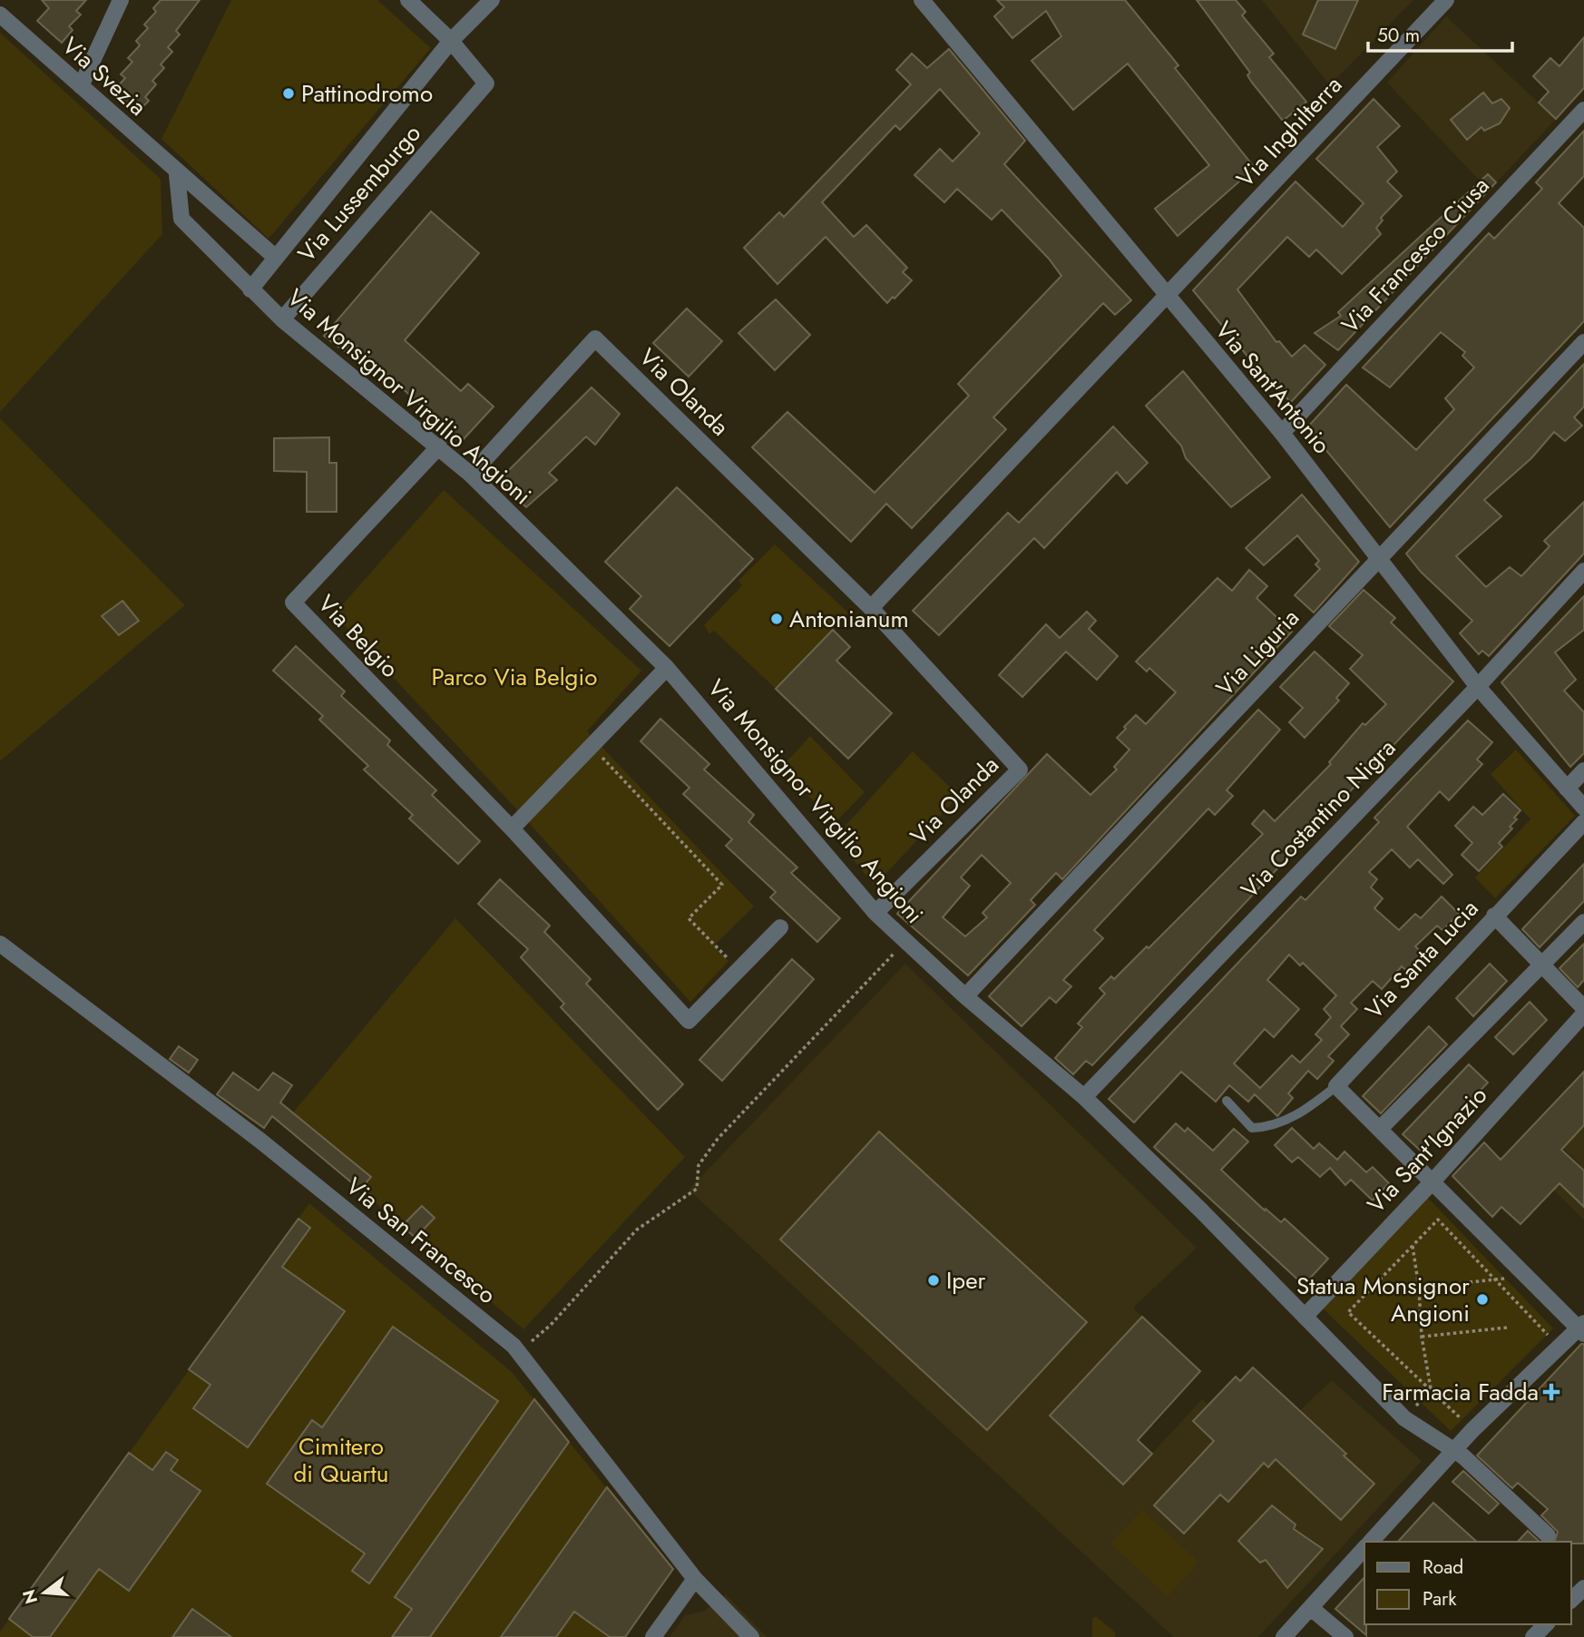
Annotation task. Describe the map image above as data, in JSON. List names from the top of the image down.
{
  "streets": {
    "street": [
      "Via Svezia",
      "Via Inghilterra",
      "Via Lussemburgo",
      "Via Francesco Ciusa",
      "Via Sant'Antonio",
      "Via Olanda",
      "Via Monsignor Virgilio Angioni",
      "Via Belgio",
      "Via Liguria",
      "Via Costantino Nigra",
      "Via Santa Lucia",
      "Via Sant'Ignazio",
      "Via San Francesco"
    ]
  },
  "crossings": [
    ["Via Svezia", "Via Lussemburgo"],
    ["Via Inghilterra", "Via Sant'Antonio"],
    ["Via Lussemburgo", "Via Monsignor Virgilio Angioni"],
    ["Via Francesco Ciusa", "Via Sant'Antonio"],
    ["Via Sant'Antonio", "Via Liguria"],
    ["Via Sant'Antonio", "Via Costantino Nigra"],
    ["Via Olanda", "Via Monsignor Virgilio Angioni"],
    ["Via Monsignor Virgilio Angioni", "Via Belgio"],
    ["Via Monsignor Virgilio Angioni", "Via Liguria"],
    ["Via Monsignor Virgilio Angioni", "Via Costantino Nigra"],
    ["Via Monsignor Virgilio Angioni", "Via Sant'Ignazio"],
    ["Via Santa Lucia", "Via Sant'Ignazio"]
  ],
  "parks": ["Parco Via Belgio", "Cimitero di Quartu"],
  "places": {
    "other": [
      "Pattinodromo",
      "Antonianum",
      "Iper",
      "Statua Monsignor Angioni"
    ],
    "health": ["Farmacia Fadda"]
  },
  "legend": ["Road", "Park"],
  "scale_bar": "50 m",
  "north": "left"
}
